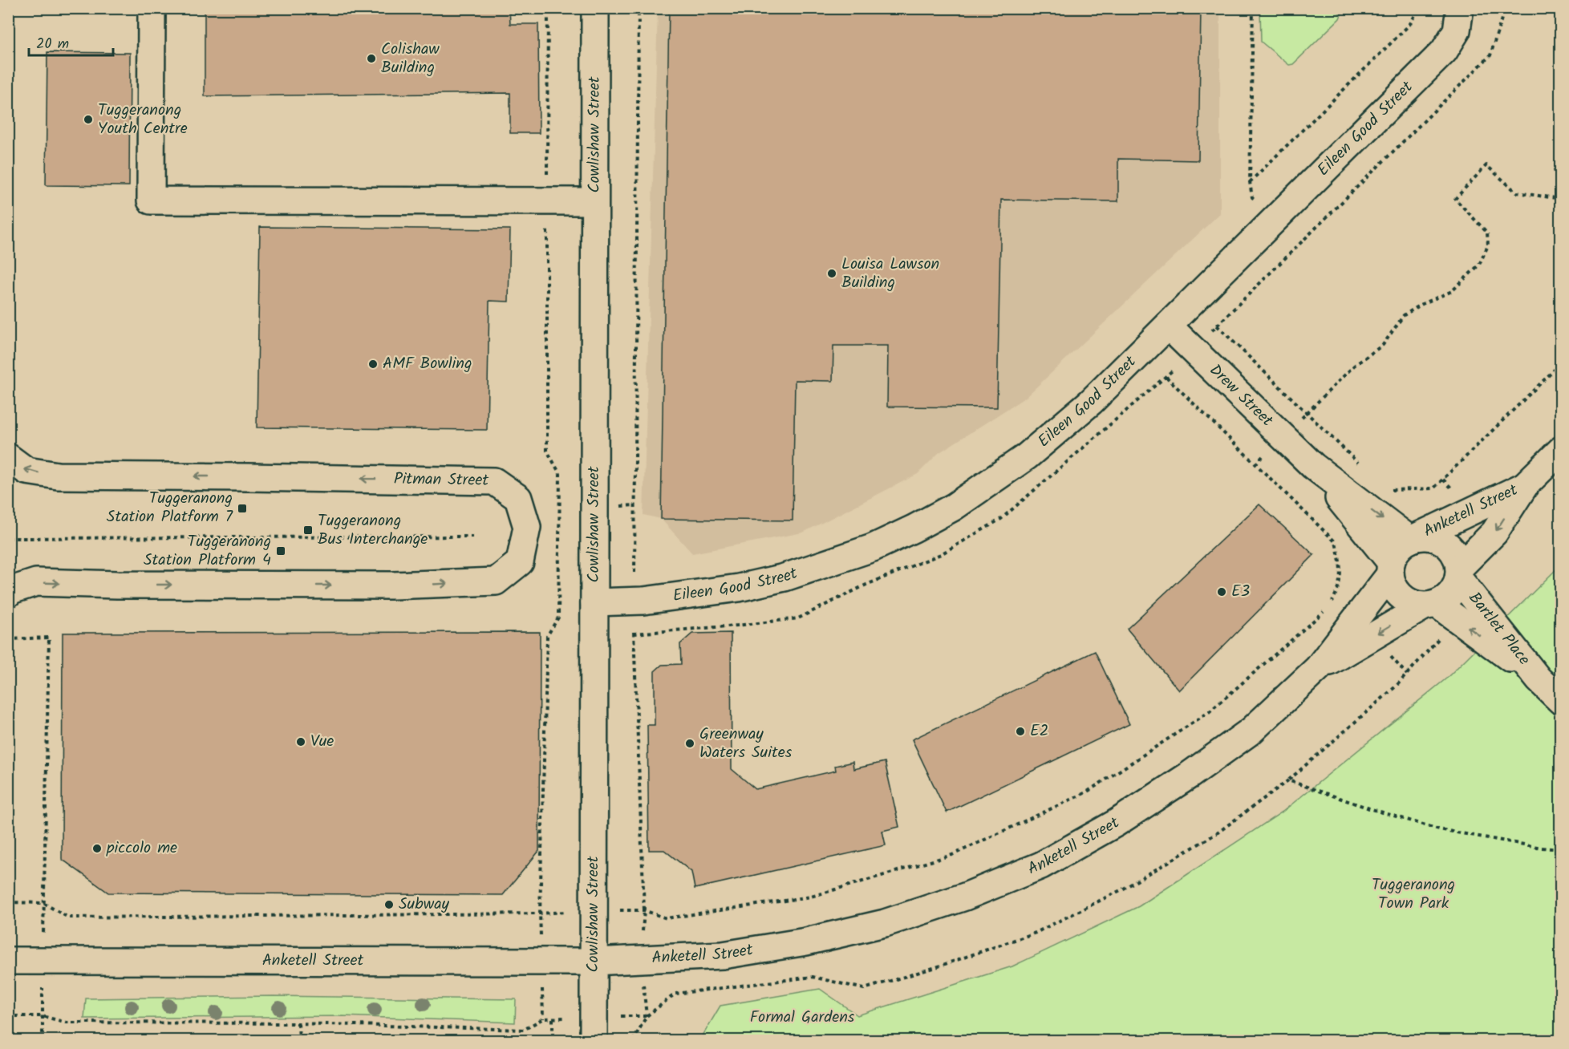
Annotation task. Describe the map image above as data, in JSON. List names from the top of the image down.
{
  "streets": {
    "street": [
      "Eileen Good Street",
      "Cowlishaw Street",
      "Drew Street",
      "Pitman Street",
      "Anketell Street",
      "Bartlet Place"
    ]
  },
  "crossings": [
    ["Eileen Good Street", "Cowlishaw Street"],
    ["Eileen Good Street", "Drew Street"],
    ["Cowlishaw Street", "Anketell Street"],
    ["Drew Street", "Anketell Street"],
    ["Drew Street", "Bartlet Place"],
    ["Anketell Street", "Bartlet Place"]
  ],
  "parks": ["Tuggeranong Town Park", "Formal Gardens"],
  "places": {
    "other": [
      "Colishaw Building",
      "Tuggeranong Youth Centre",
      "Louisa Lawson Building",
      "AMF Bowling",
      "E3",
      "E2",
      "Vue",
      "Greenway Waters Suites",
      "piccolo me",
      "Subway"
    ],
    "transit": ["Tuggeranong Station Platform 7", "Tuggeranong Bus Interchange", "Tuggeranong Station Platform 4"]
  },
  "scale_bar": "20 m"
}
